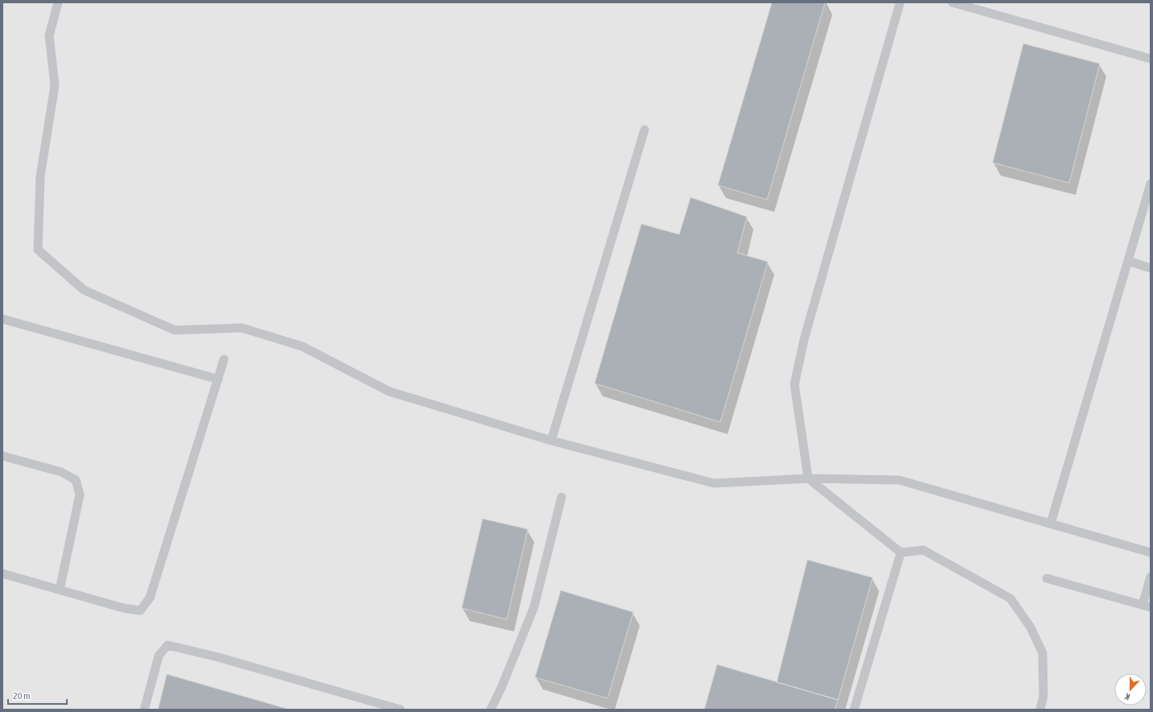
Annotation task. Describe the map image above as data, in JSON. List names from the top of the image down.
{
  "scale_bar": "20 m",
  "north": "bottom"
}
